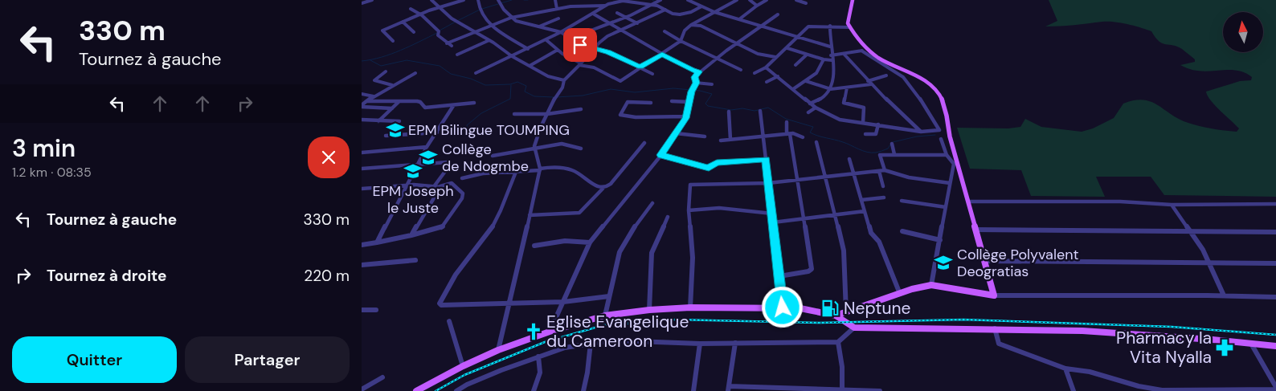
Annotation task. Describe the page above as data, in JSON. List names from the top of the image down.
{
  "places": {
    "school or university": [
      "EPM Bilingue TOUMPING",
      "Collège de Ndogmbe",
      "EPM Joseph le Juste",
      "Collège Polyvalent Deogratias"
    ],
    "fuel station": ["Neptune"],
    "church": ["Eglise Evangelique du Cameroon"],
    "pharmacy": ["Pharmacy la Vita Nyalla"]
  },
  "north": "top",
  "page": {
    "turn": ["330 m", "Tournez à gauche"],
    "heading": ["3 min", "1.2 km · 08:35"],
    "list": [
      {
        "name": "Tournez à gauche",
        "value": "330 m"
      },
      {
        "name": "Tournez à droite",
        "value": "220 m"
      }
    ],
    "buttons": ["Quitter", "Partager"]
  }
}
